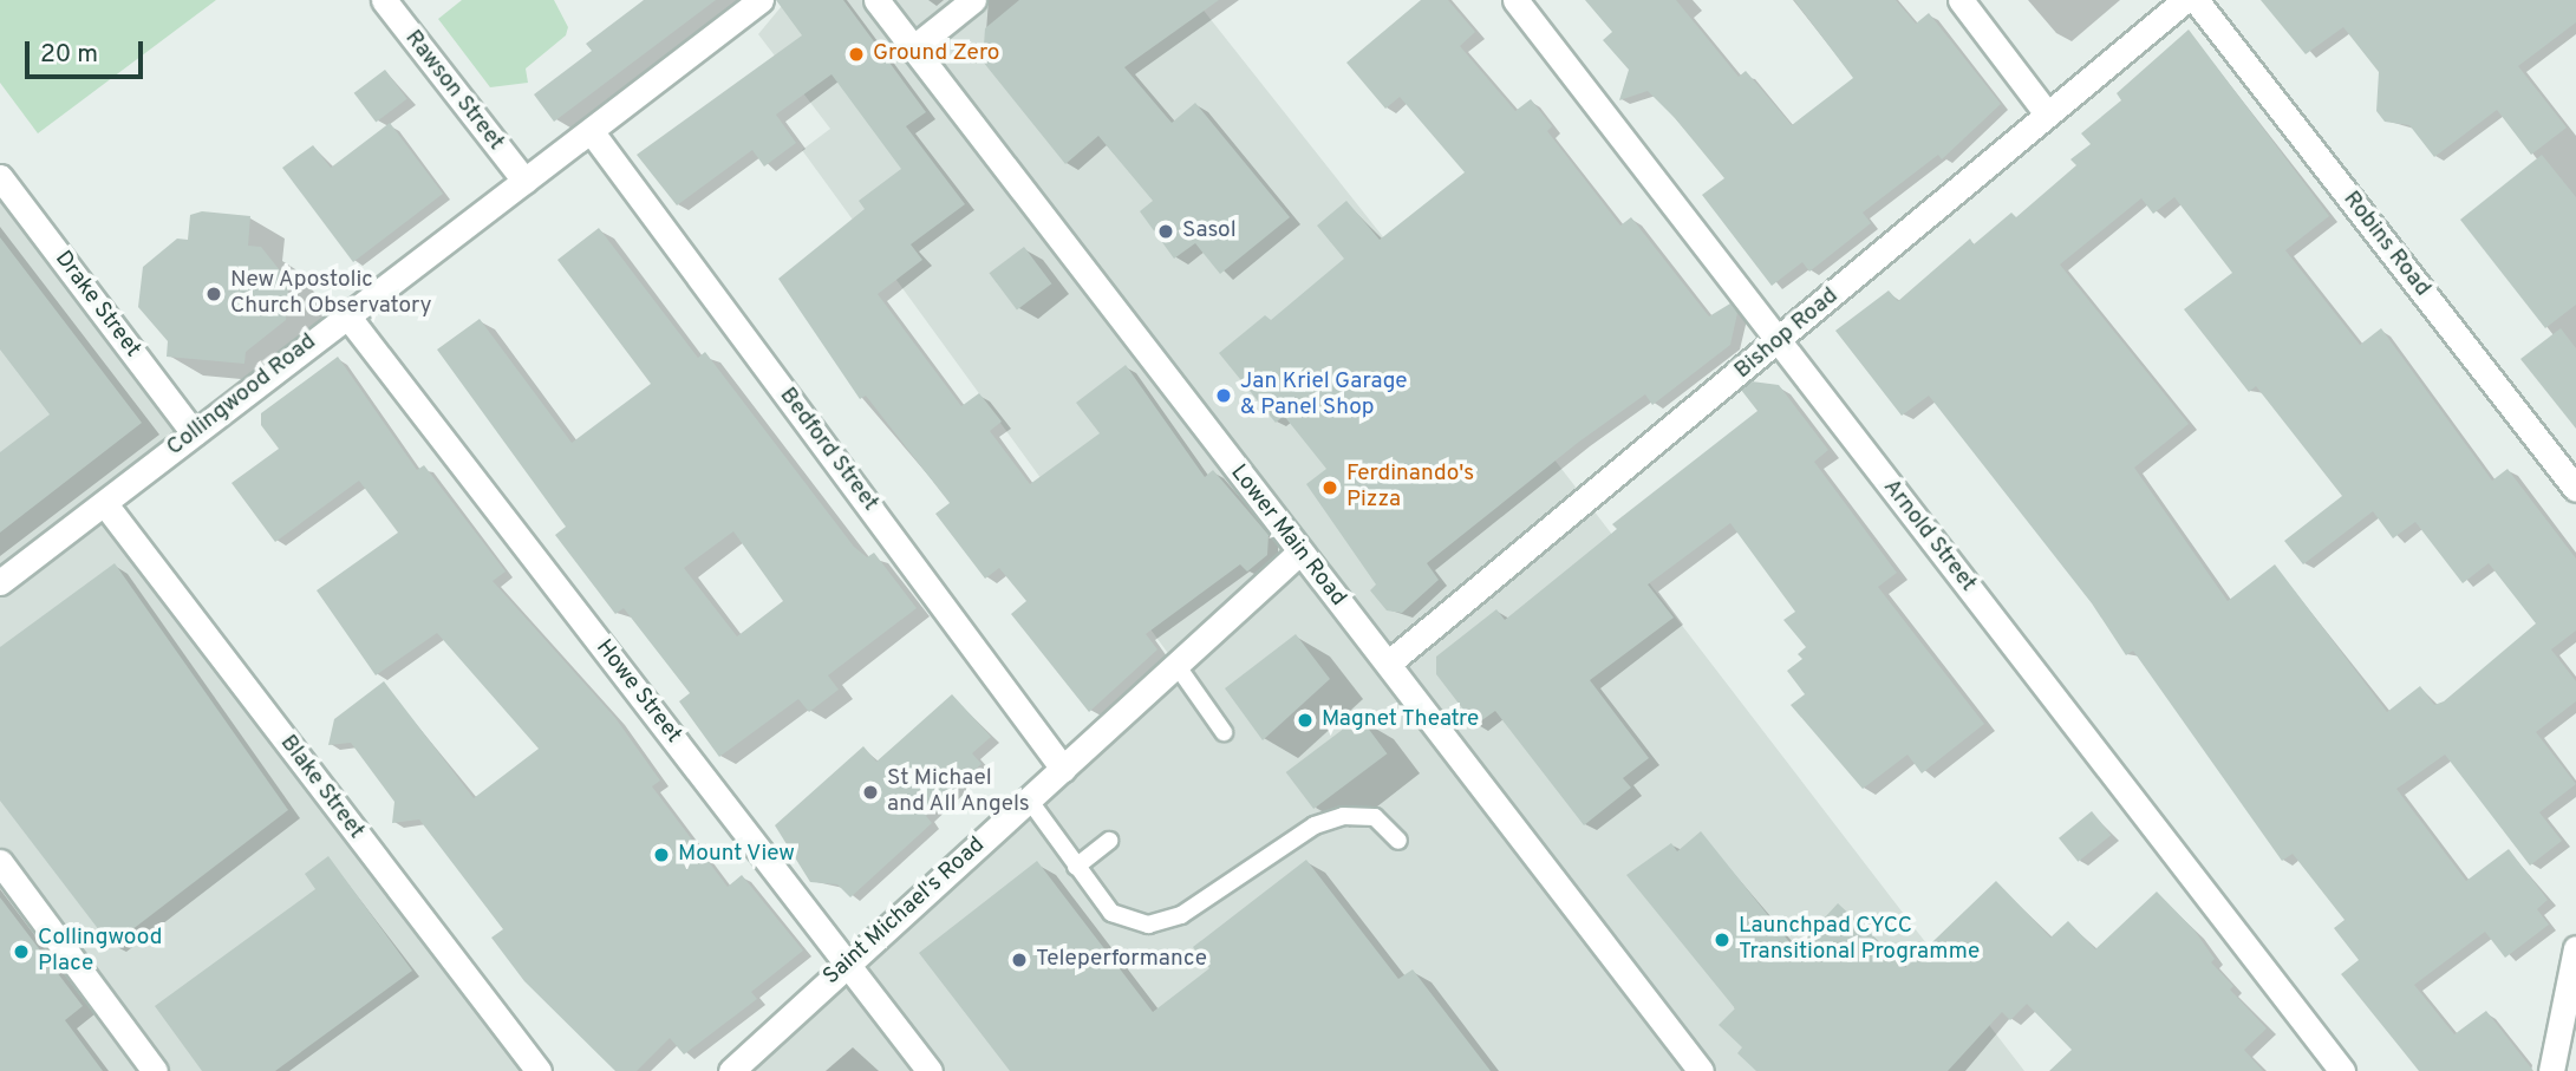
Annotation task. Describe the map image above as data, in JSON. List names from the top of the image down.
{
  "streets": {
    "street": [
      "Rawson Street",
      "Robins Road",
      "Drake Street",
      "Bishop Road",
      "Collingwood Road",
      "Bedford Street",
      "Lower Main Road",
      "Arnold Street",
      "Howe Street",
      "Blake Street",
      "Saint Michael's Road"
    ]
  },
  "crossings": [
    ["Rawson Street", "Collingwood Road"],
    ["Drake Street", "Collingwood Road"],
    ["Bishop Road", "Lower Main Road"],
    ["Bishop Road", "Arnold Street"],
    ["Collingwood Road", "Bedford Street"],
    ["Collingwood Road", "Howe Street"],
    ["Collingwood Road", "Blake Street"],
    ["Bedford Street", "Saint Michael's Road"],
    ["Lower Main Road", "Saint Michael's Road"],
    ["Howe Street", "Saint Michael's Road"]
  ],
  "places": [
    "Ground Zero",
    "Sasol",
    "New Apostolic Church Observatory",
    "Jan Kriel Garage & Panel Shop",
    "Ferdinando's Pizza",
    "Magnet Theatre",
    "St Michael and All Angels",
    "Mount View",
    "Launchpad CYCC Transitional Programme",
    "Collingwood Place",
    "Teleperformance"
  ],
  "scale_bar": "20 m"
}
